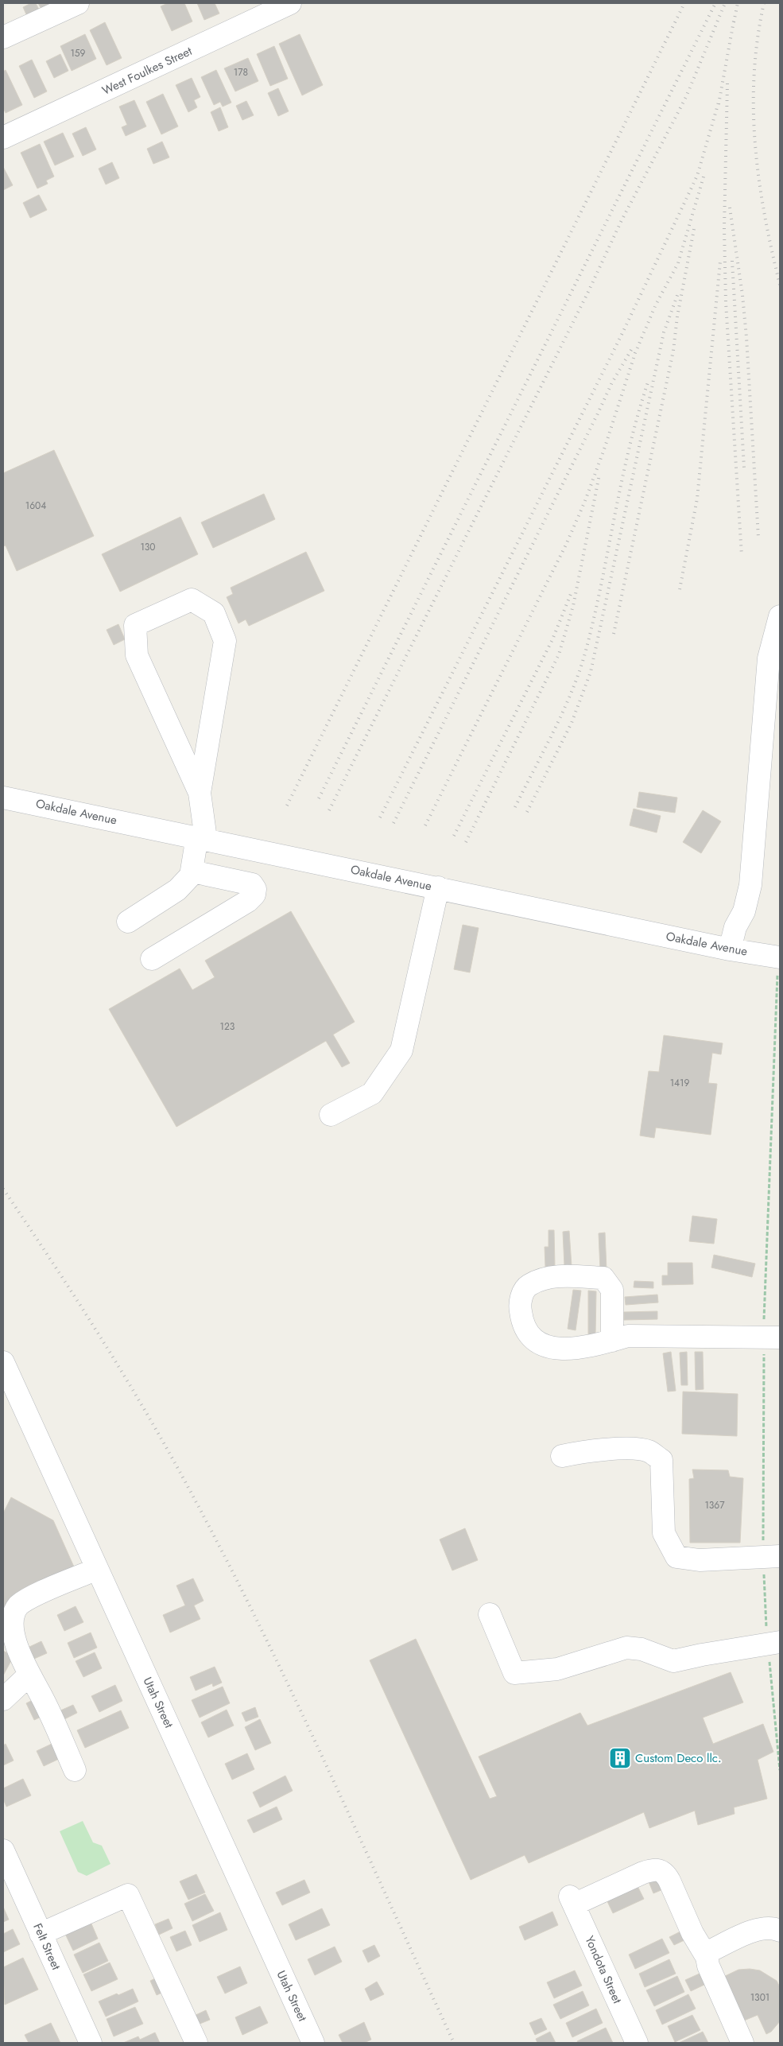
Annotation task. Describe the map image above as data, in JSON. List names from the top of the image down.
{
  "streets": {
    "street": [
      "West Foulkes Street",
      "Oakdale Avenue",
      "Utah Street",
      "Felt Street",
      "Yondota Street"
    ]
  },
  "places": {
    "building": ["Custom Deco llc."]
  },
  "house_numbers": [
    "159",
    "178",
    "1604",
    "130",
    "123",
    "1419",
    "1367",
    "1301"
  ]
}
